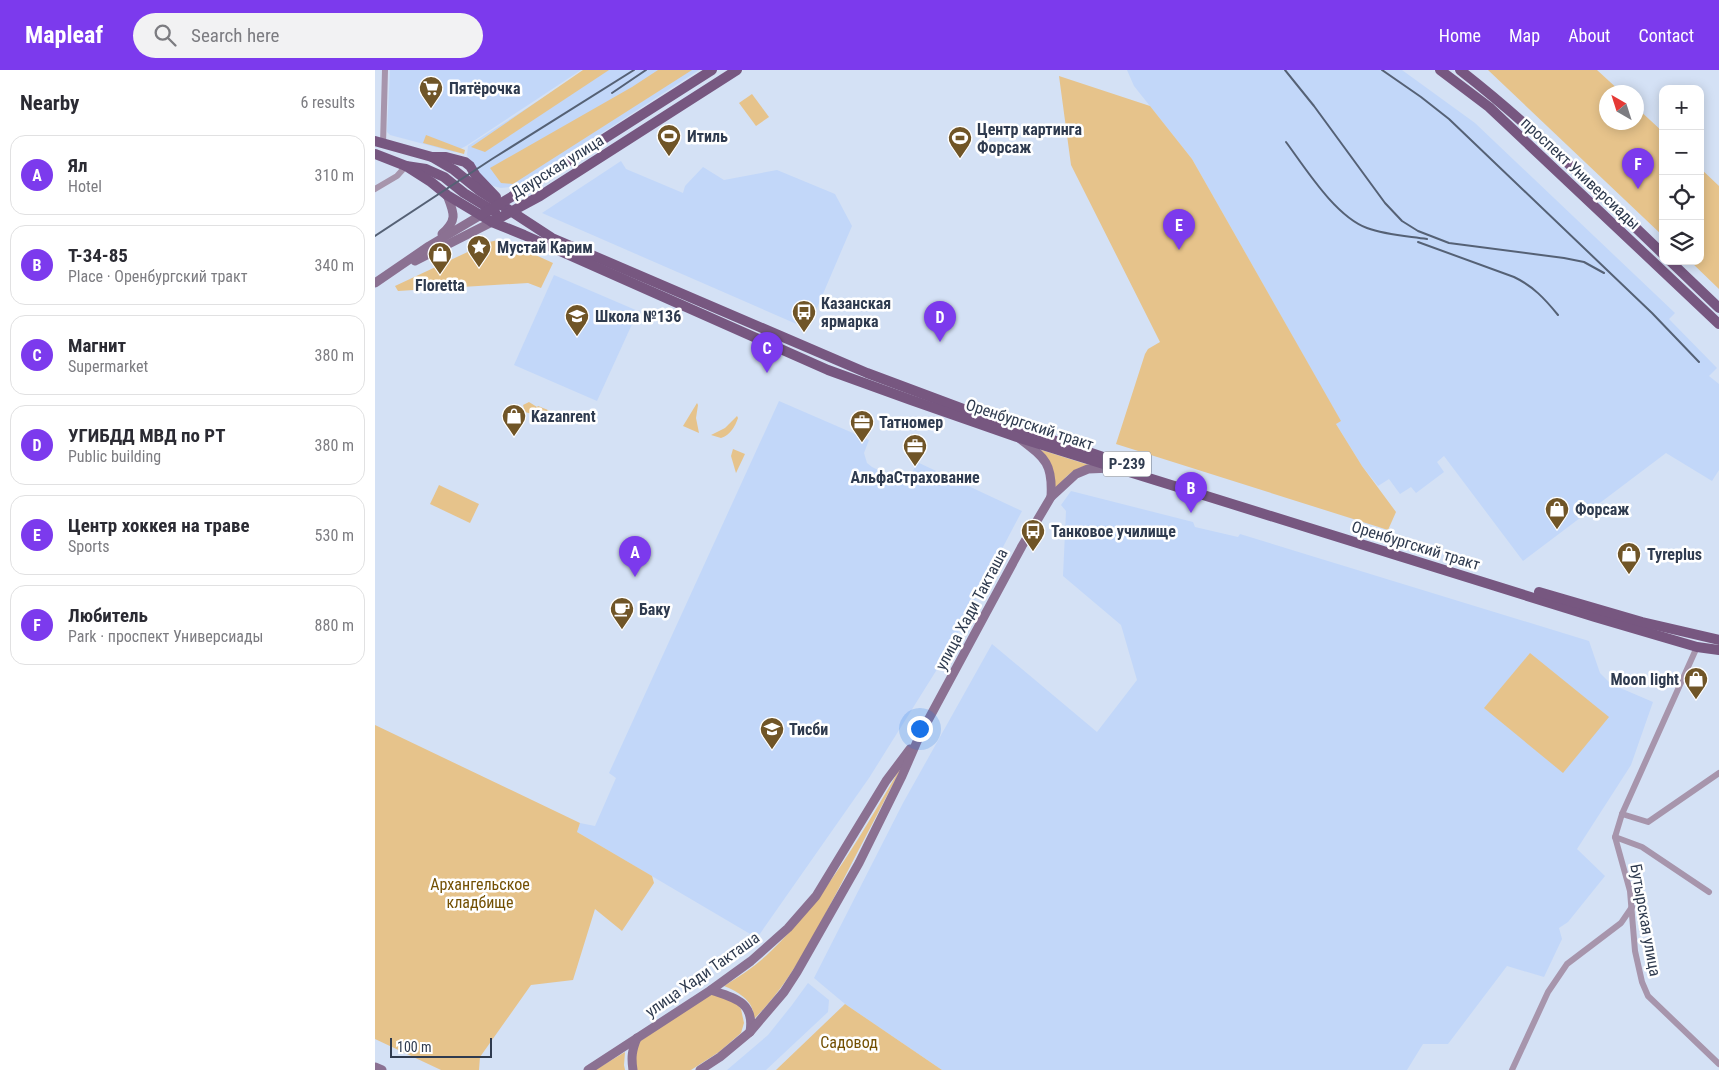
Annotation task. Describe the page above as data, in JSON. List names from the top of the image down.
{
  "streets": {
    "main road": [
      "Даурская улица",
      "проспект Универсиады",
      "Оренбургский тракт",
      "Р-239"
    ],
    "street": ["улица Хади Такташа", "Бутырская улица"]
  },
  "crossings": [
    ["Даурская улица", "Оренбургский тракт"],
    ["Оренбургский тракт", "улица Хади Такташа"]
  ],
  "parks": ["Архангельское кладбище", "Садовод"],
  "places": {
    "supermarket": ["Пятёрочка"],
    "sports": ["Итиль", "Центр картинга Форсаж"],
    "place": ["Мустай Карим"],
    "shop": [
      "Floretta",
      "Kazanrent",
      "Форсаж",
      "Tyreplus",
      "Moon light"
    ],
    "bus stop": ["Казанская ярмарка", "Танковое училище"],
    "school or university": ["Школа №136", "Тисби"],
    "office": ["Татномер", "АльфаСтрахование"],
    "cafe": ["Баку"]
  },
  "scale_bar": "100 m",
  "north": "top left",
  "page": {
    "header": "Mapleaf",
    "search": "Search here",
    "nav": [
      "Home",
      "Map",
      "About",
      "Contact"
    ],
    "heading": ["Nearby", "6 results"],
    "map_buttons": ["+", "−"],
    "list": [
      {
        "mark": "A",
        "name": "Ял",
        "note": "Hotel",
        "value": "310 m"
      },
      {
        "mark": "B",
        "name": "T-34-85",
        "note": "Place · Оренбургский тракт",
        "value": "340 m"
      },
      {
        "mark": "C",
        "name": "Магнит",
        "note": "Supermarket",
        "value": "380 m"
      },
      {
        "mark": "D",
        "name": "УГИБДД МВД по РТ",
        "note": "Public building",
        "value": "380 m"
      },
      {
        "mark": "E",
        "name": "Центр хоккея на траве",
        "note": "Sports",
        "value": "530 m"
      },
      {
        "mark": "F",
        "name": "Любитель",
        "note": "Park · проспект Универсиады",
        "value": "880 m"
      }
    ],
    "pins": [
      "F",
      "E",
      "D",
      "C",
      "B",
      "A"
    ],
    "scale": "100 m"
  }
}
